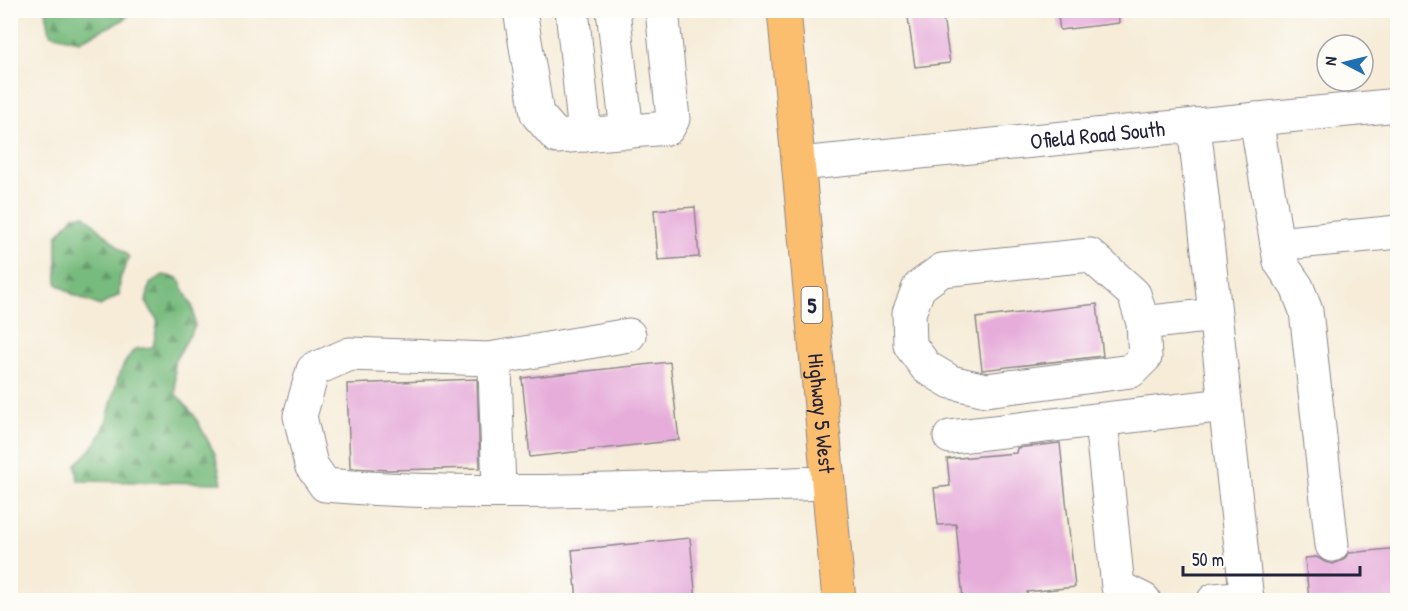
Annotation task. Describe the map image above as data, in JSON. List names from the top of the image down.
{
  "streets": {
    "main road": ["5", "Highway 5 West"],
    "street": ["Ofield Road South"]
  },
  "crossings": [
    ["Ofield Road South", "Highway 5 West"]
  ],
  "scale_bar": "50 m",
  "north": "left"
}
